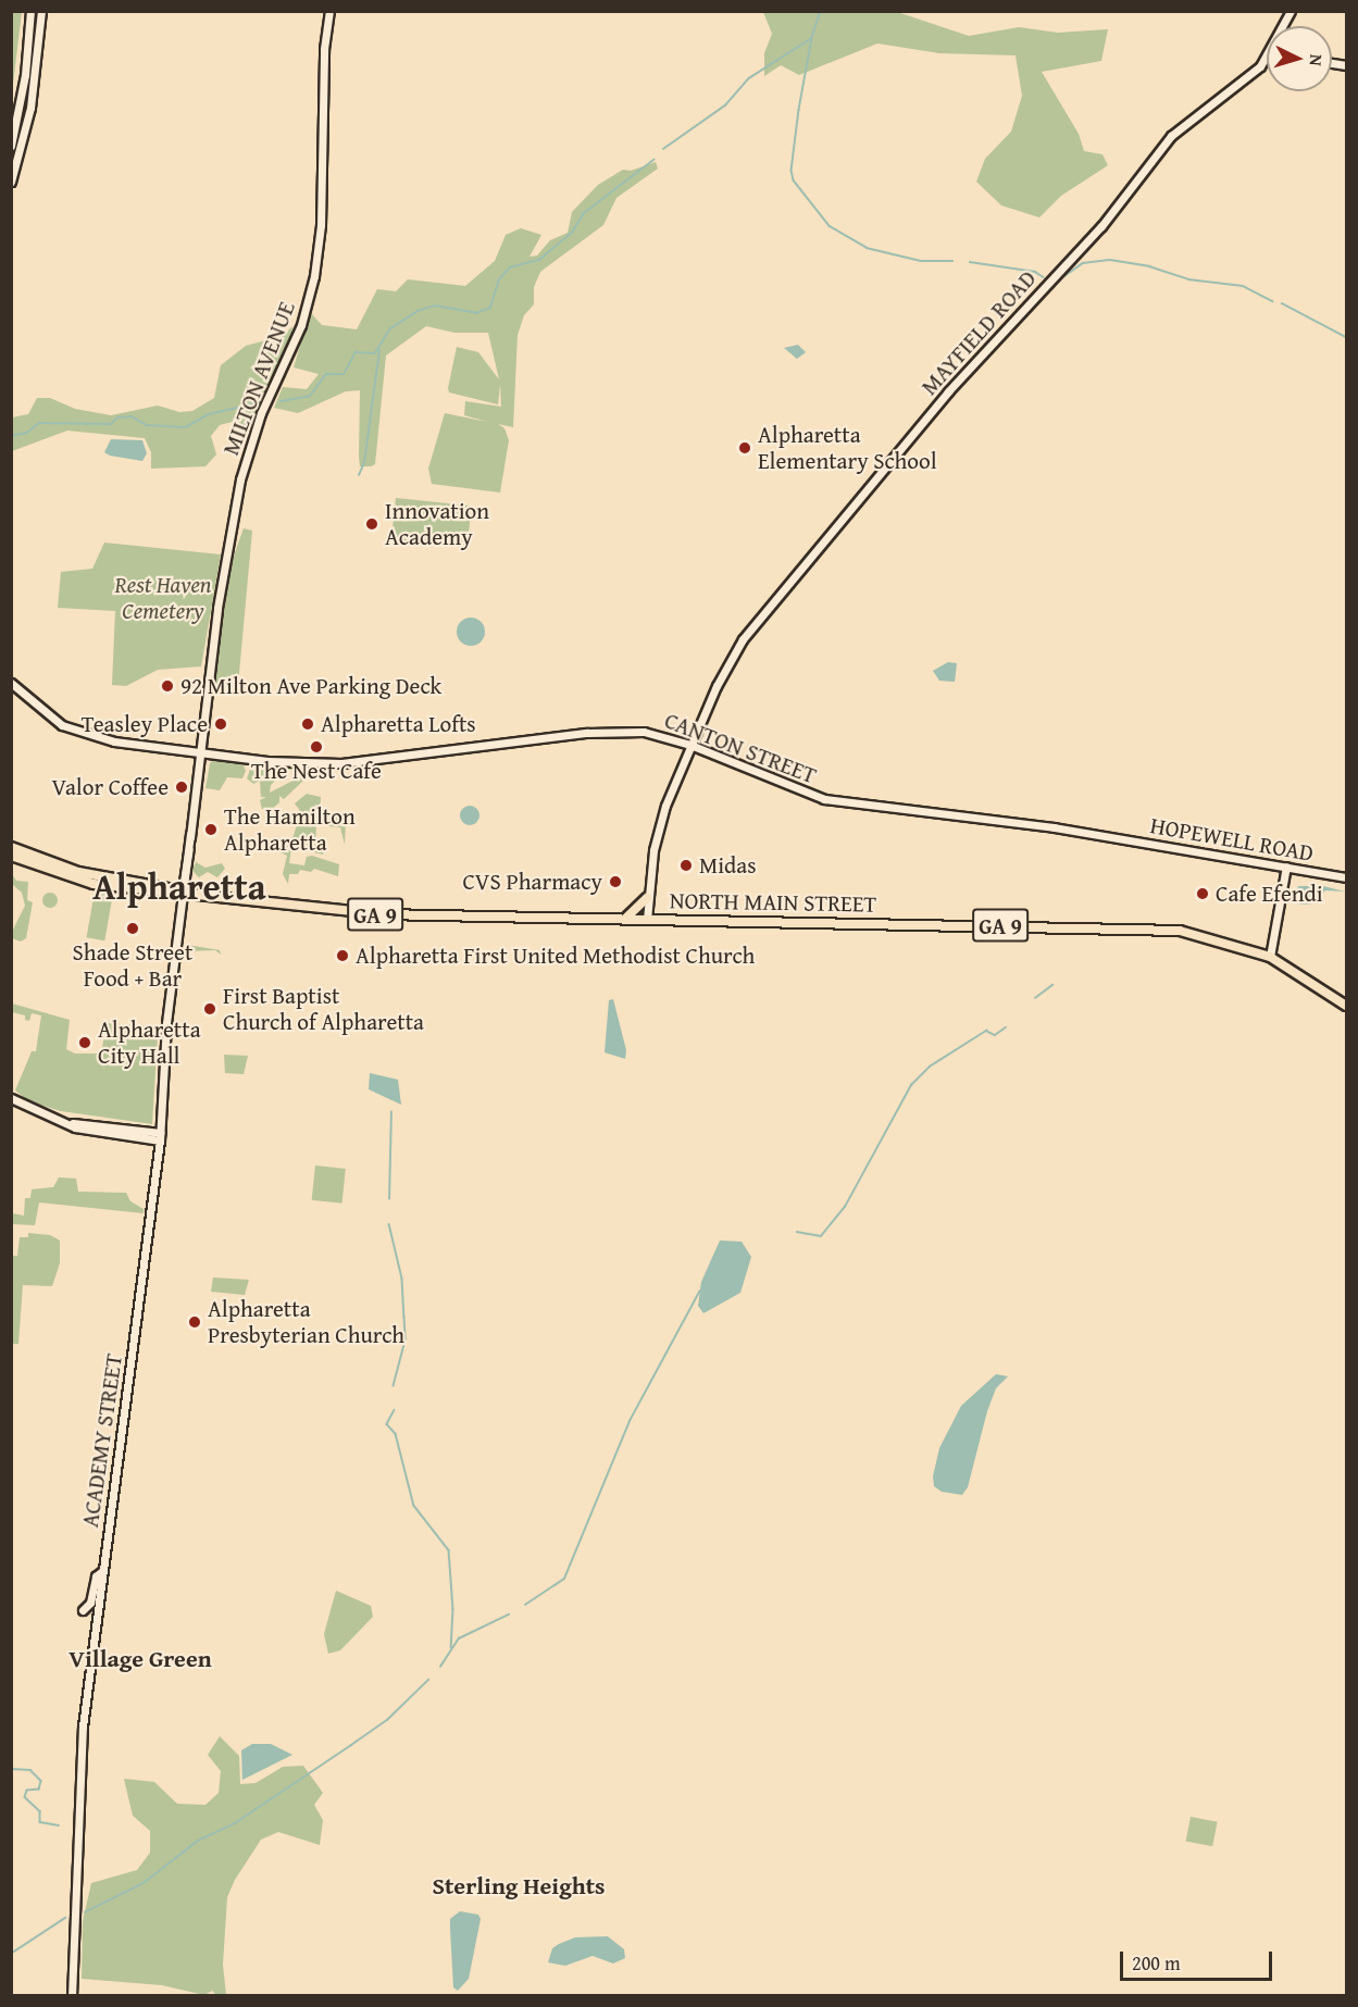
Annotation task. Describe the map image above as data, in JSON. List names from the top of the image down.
{
  "streets": {
    "main road": ["NORTH MAIN STREET", "GA 9"],
    "street": [
      "MAYFIELD ROAD",
      "MILTON AVENUE",
      "CANTON STREET",
      "HOPEWELL ROAD",
      "ACADEMY STREET"
    ]
  },
  "crossings": [
    ["MAYFIELD ROAD", "CANTON STREET"],
    ["MAYFIELD ROAD", "NORTH MAIN STREET"],
    ["MILTON AVENUE", "CANTON STREET"],
    ["MILTON AVENUE", "NORTH MAIN STREET"],
    ["MILTON AVENUE", "GA 9"],
    ["MILTON AVENUE", "ACADEMY STREET"],
    ["CANTON STREET", "HOPEWELL ROAD"],
    ["NORTH MAIN STREET", "GA 9"],
    ["NORTH MAIN STREET", "ACADEMY STREET"],
    ["GA 9", "ACADEMY STREET"]
  ],
  "districts": ["Alpharetta", "Village Green", "Sterling Heights"],
  "parks": ["Rest Haven Cemetery"],
  "places": [
    "Alpharetta Elementary School",
    "Innovation Academy",
    "92 Milton Ave Parking Deck",
    "Teasley Place",
    "Alpharetta Lofts",
    "The Nest Cafe",
    "Valor Coffee",
    "The Hamilton Alpharetta",
    "Midas",
    "CVS Pharmacy",
    "Cafe Efendi",
    "Shade Street Food + Bar",
    "Alpharetta First United Methodist Church",
    "First Baptist Church of Alpharetta",
    "Alpharetta City Hall",
    "Alpharetta Presbyterian Church"
  ],
  "scale_bar": "200 m",
  "north": "right"
}
